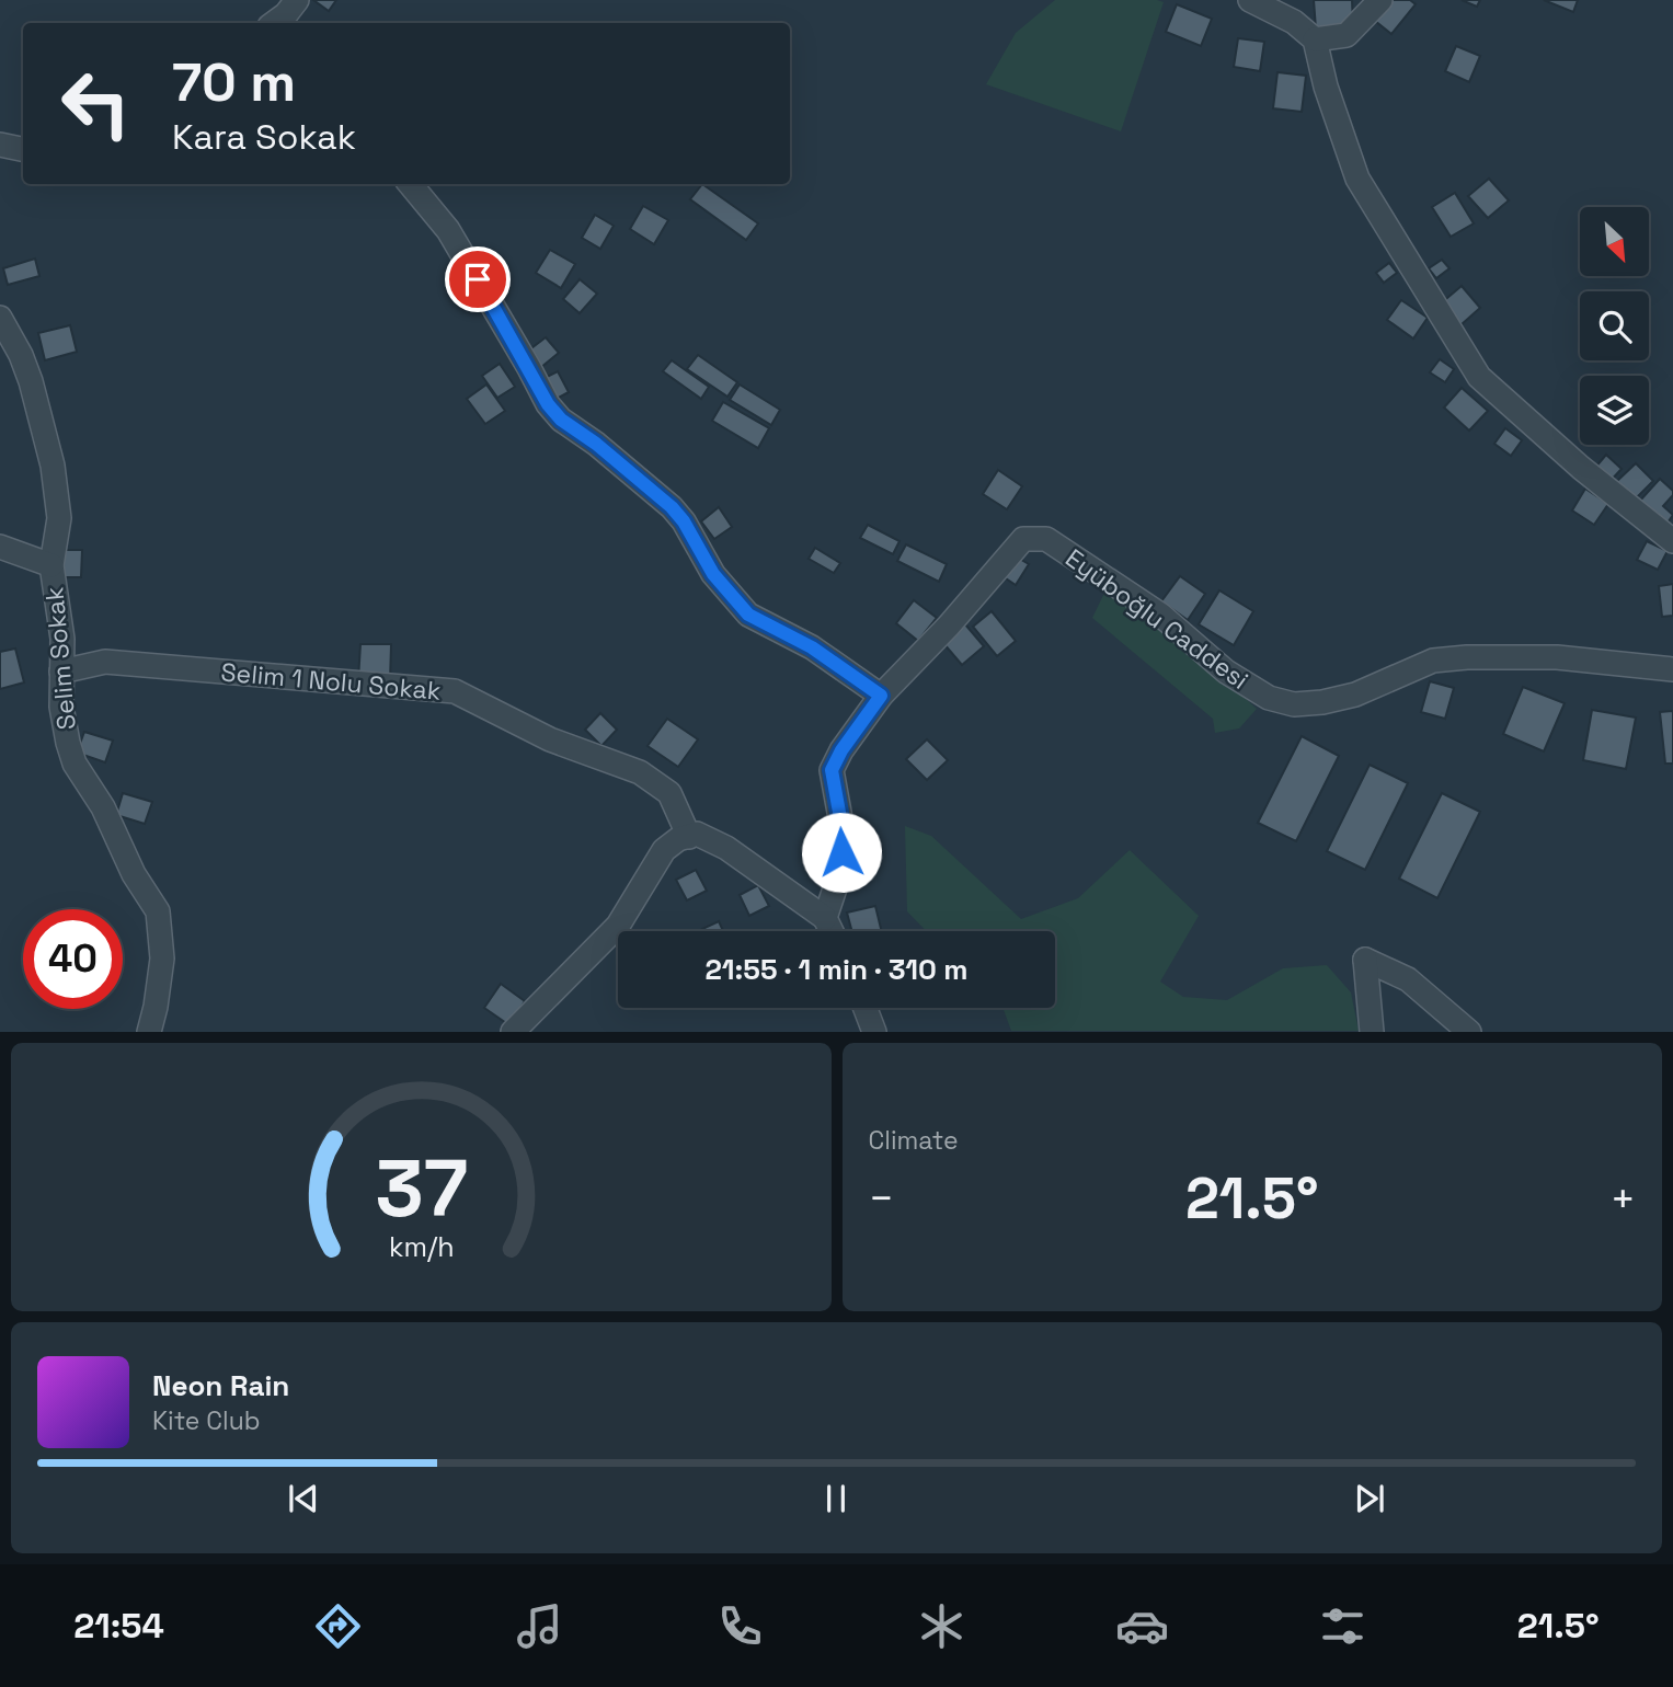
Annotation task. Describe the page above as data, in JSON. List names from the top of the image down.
{
  "streets": {
    "street": ["Eyüboğlu Caddesi", "Selim Sokak", "Selim 1 Nolu Sokak"]
  },
  "crossings": [
    ["Selim Sokak", "Selim 1 Nolu Sokak"]
  ],
  "north": "bottom right",
  "page": {
    "turn": ["70 m", "Kara Sokak"],
    "limit": "40",
    "trip": "21:55 · 1 min · 310 m",
    "tile": "Climate",
    "heat": ["−", "21.5°", "+"],
    "song": ["Neon Rain", "Kite Club"],
    "tabs": ["21:54", "21.5°"],
    "gauge": ["37", "km/h"]
  }
}
